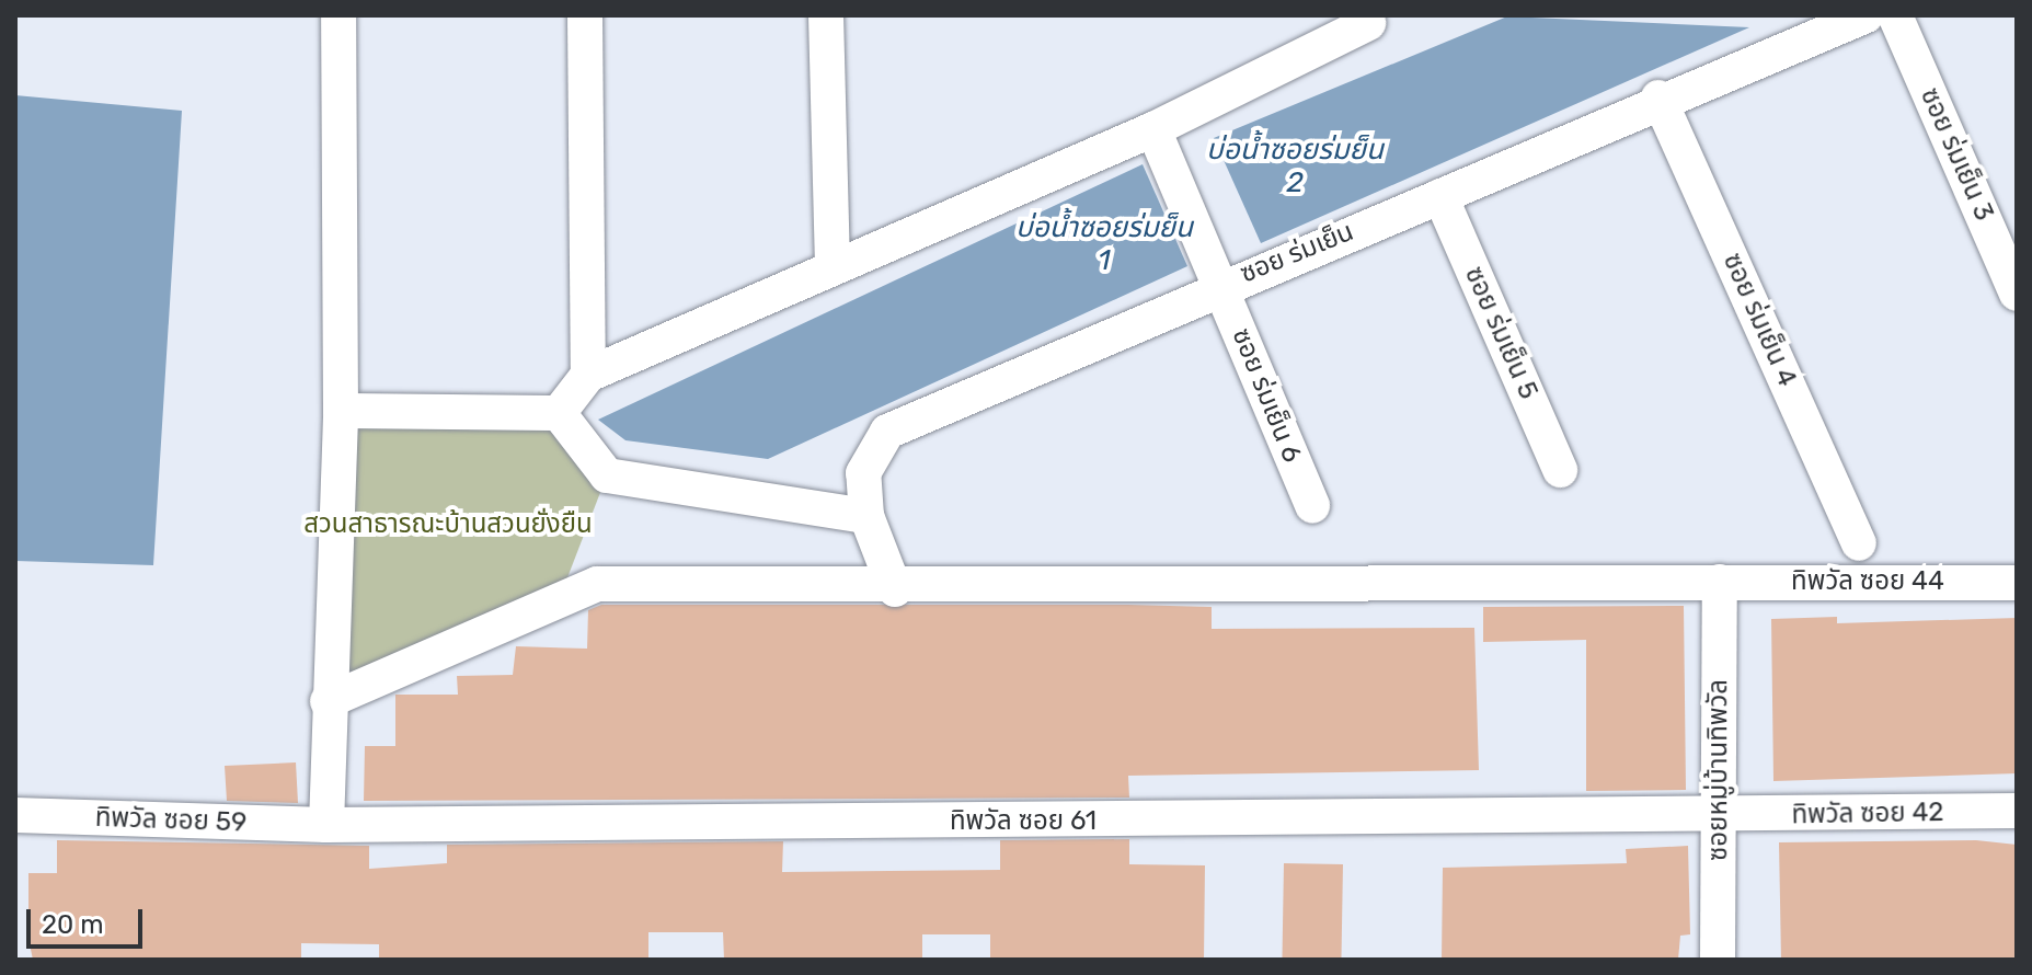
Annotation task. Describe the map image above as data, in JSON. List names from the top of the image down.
{
  "streets": {
    "street": [
      "ซอย ร่มเย็น 3",
      "ซอย ร่มเย็น",
      "ซอย ร่มเย็น 4",
      "ซอย ร่มเย็น 5",
      "ซอย ร่มเย็น 6",
      "ทิพวัล ซอย 44",
      "ซอยหมู่บ้านทิพวัล",
      "ทิพวัล ซอย 42",
      "ทิพวัล ซอย 59",
      "ทิพวัล ซอย 61"
    ]
  },
  "crossings": [
    ["ซอย ร่มเย็น", "ซอย ร่มเย็น 4"],
    ["ซอย ร่มเย็น", "ซอย ร่มเย็น 5"],
    ["ซอย ร่มเย็น", "ซอย ร่มเย็น 6"],
    ["ซอย ร่มเย็น", "ทิพวัล ซอย 44"],
    ["ทิพวัล ซอย 44", "ซอยหมู่บ้านทิพวัล"],
    ["ซอยหมู่บ้านทิพวัล", "ทิพวัล ซอย 42"],
    ["ซอยหมู่บ้านทิพวัล", "ทิพวัล ซอย 61"],
    ["ทิพวัล ซอย 42", "ทิพวัล ซอย 61"],
    ["ทิพวัล ซอย 59", "ทิพวัล ซอย 61"]
  ],
  "water": ["บ่อน้ำซอยร่มย็น 2", "บ่อน้ำซอยร่มย็น 1"],
  "parks": ["สวนสาธารณะบ้านสวนยั่งยืน"],
  "scale_bar": "20 m"
}
